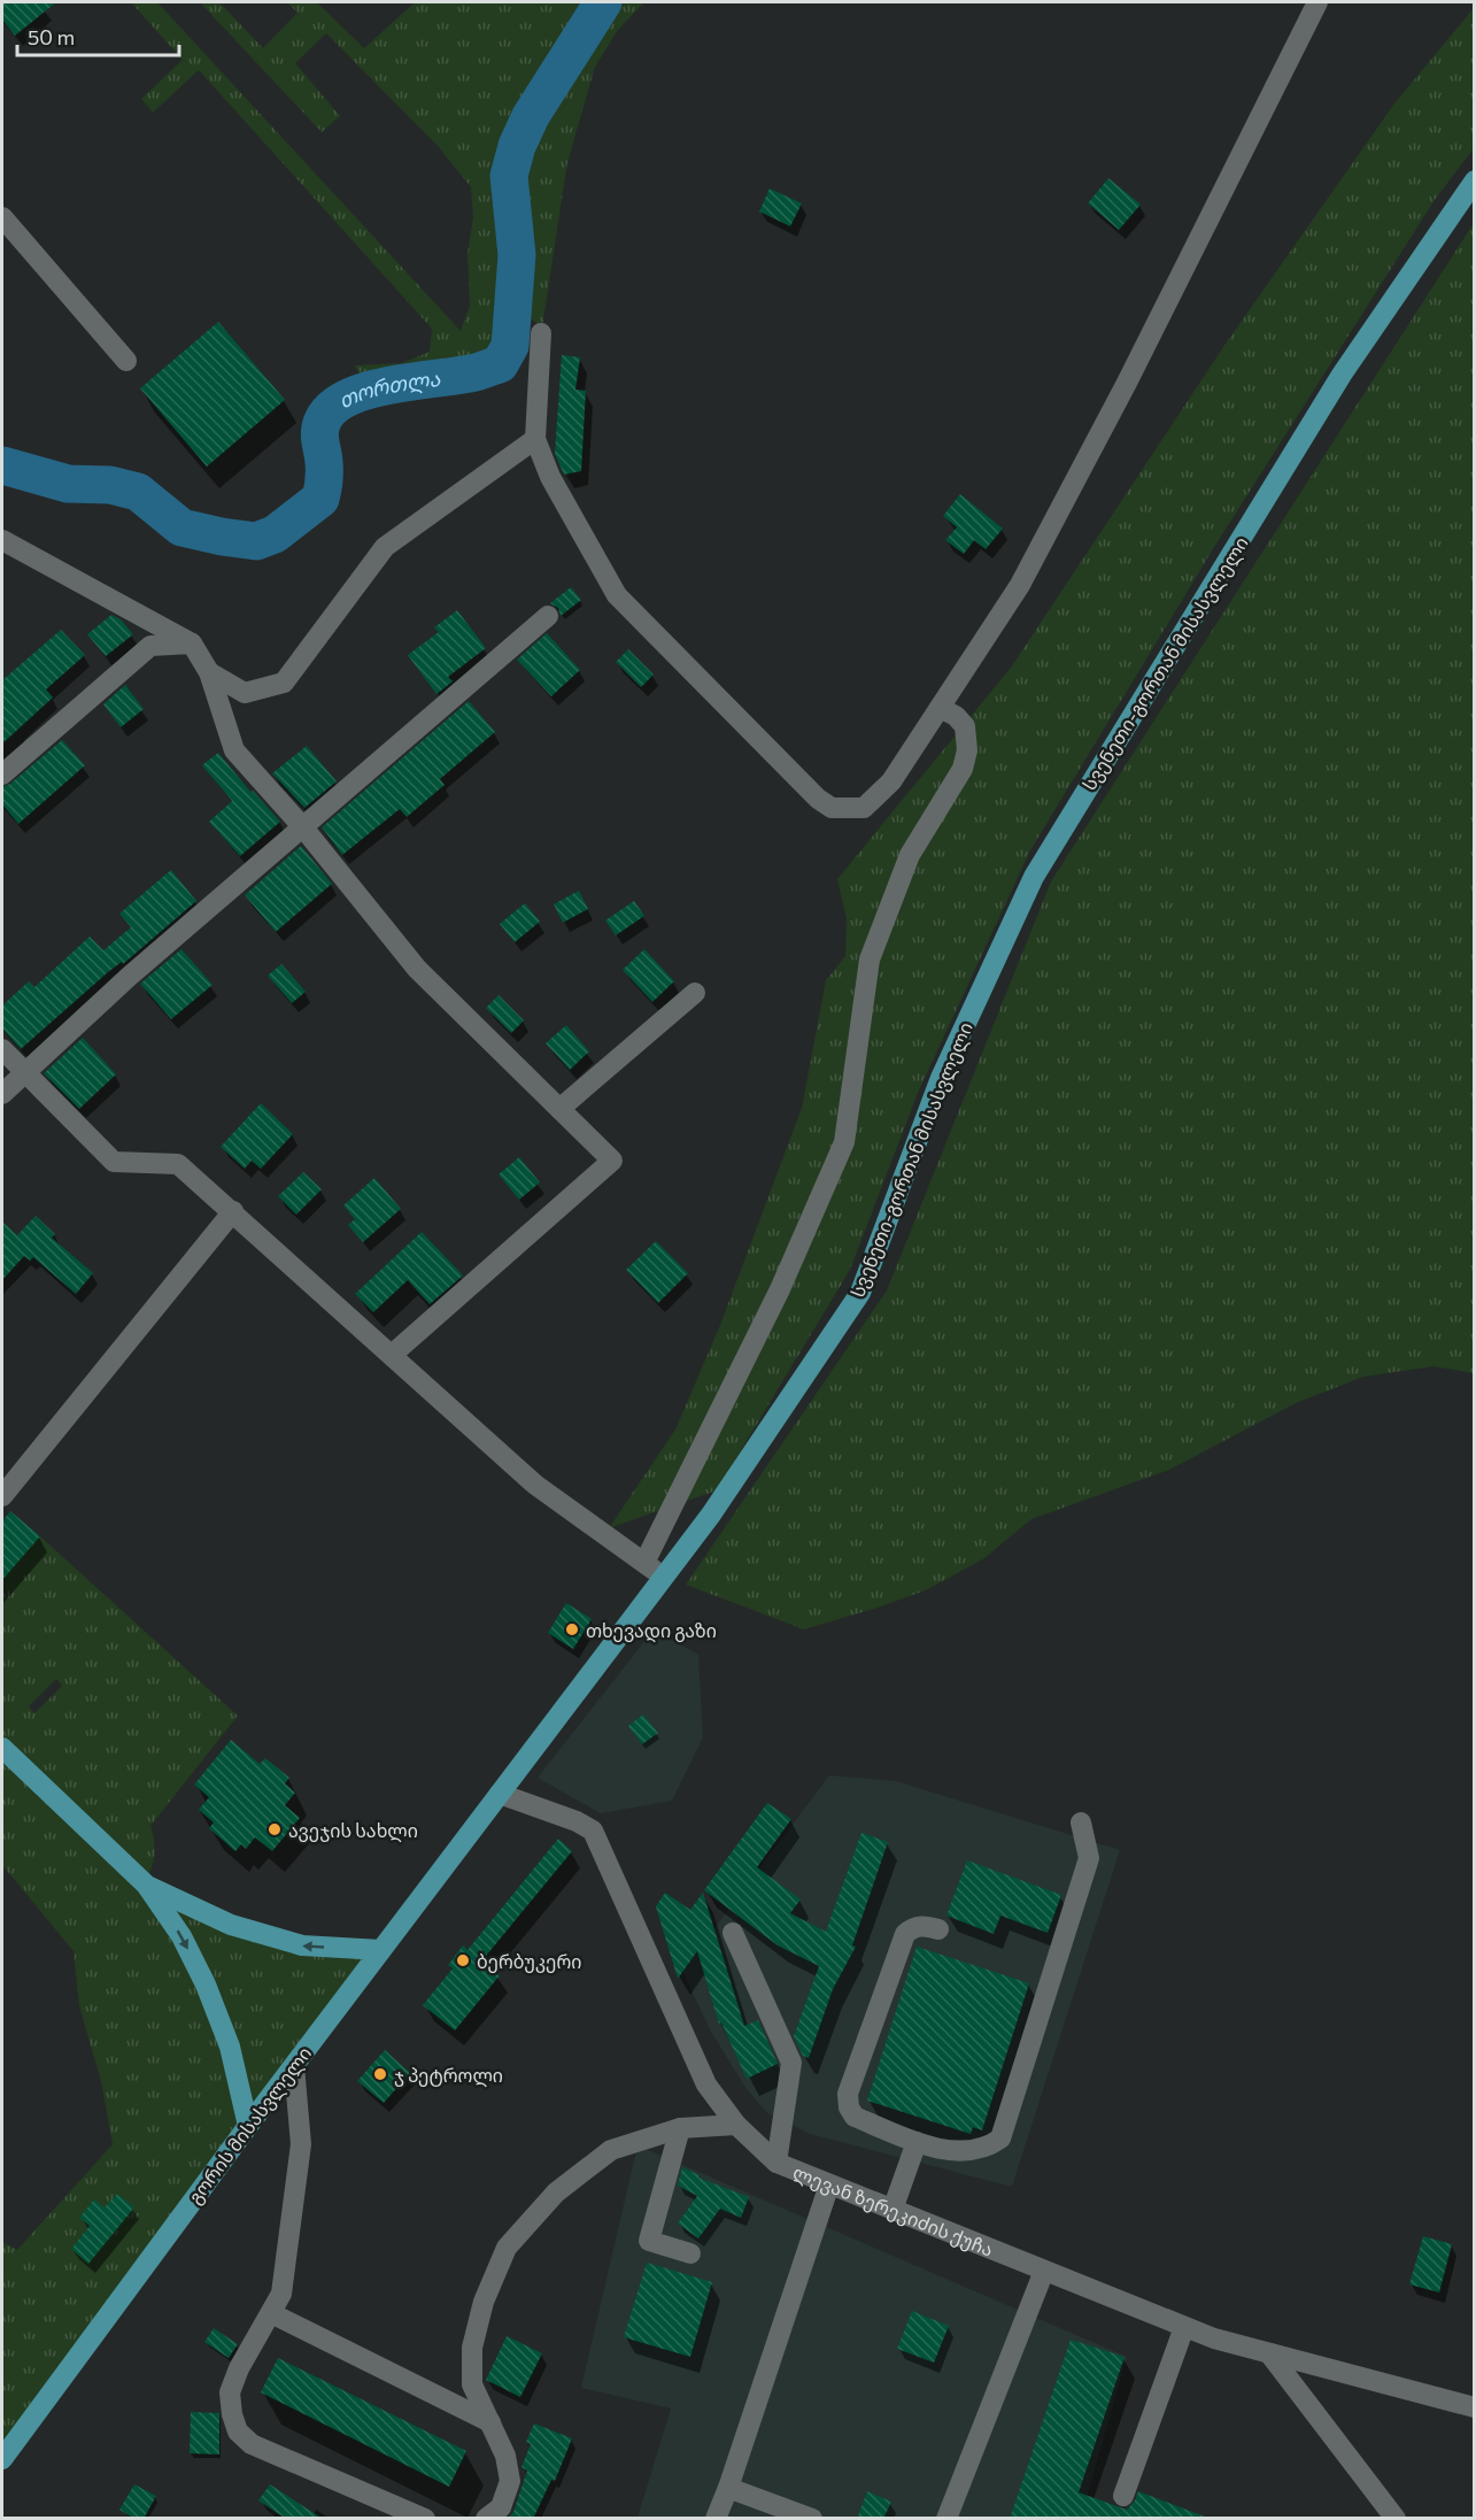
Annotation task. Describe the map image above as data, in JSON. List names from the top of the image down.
{
  "streets": {
    "main road": ["სვენეთი-გორთან მისასვლელი", "გორის მისასვლელი"],
    "street": ["ლევან ზერეკიძის ქუჩა"]
  },
  "crossings": [
    ["სვენეთი-გორთან მისასვლელი", "გორის მისასვლელი"],
    ["სვენეთი-გორთან მისასვლელი", "ლევან ზერეკიძის ქუჩა"],
    ["გორის მისასვლელი", "ლევან ზერეკიძის ქუჩა"]
  ],
  "water": ["თორთლა"],
  "places": [
    "თხევადი გაზი",
    "ავეჯის სახლი",
    "ბერბუკერი",
    "ჯ პეტროლი"
  ],
  "scale_bar": "50 m"
}
